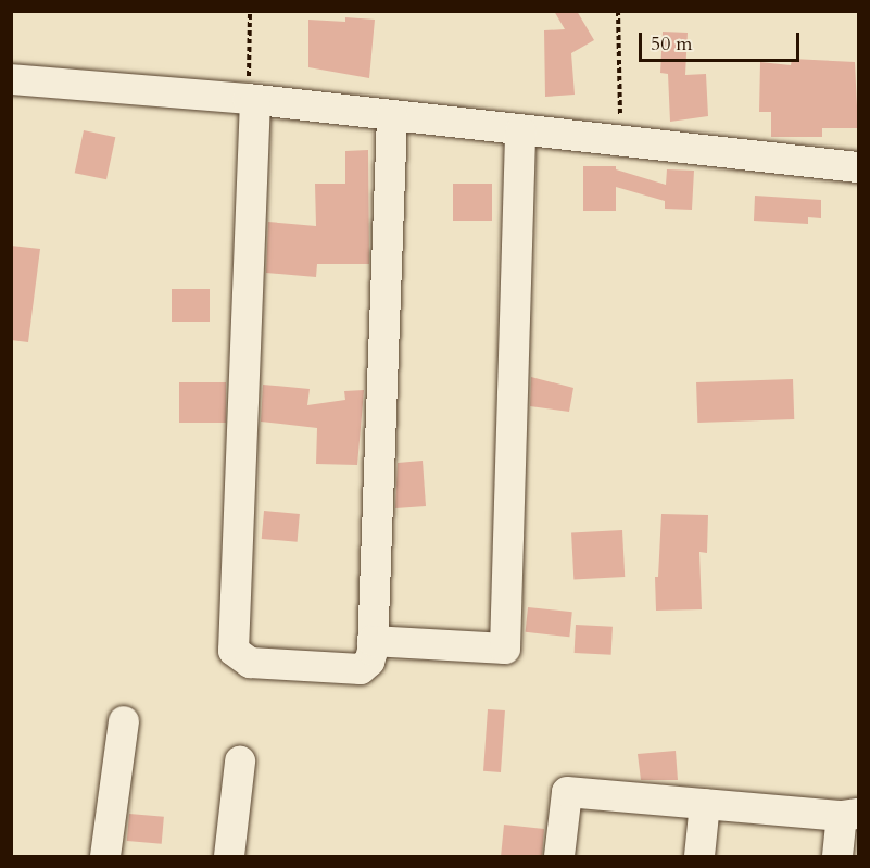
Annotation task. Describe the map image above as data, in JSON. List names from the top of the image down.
{
  "scale_bar": "50 m"
}
